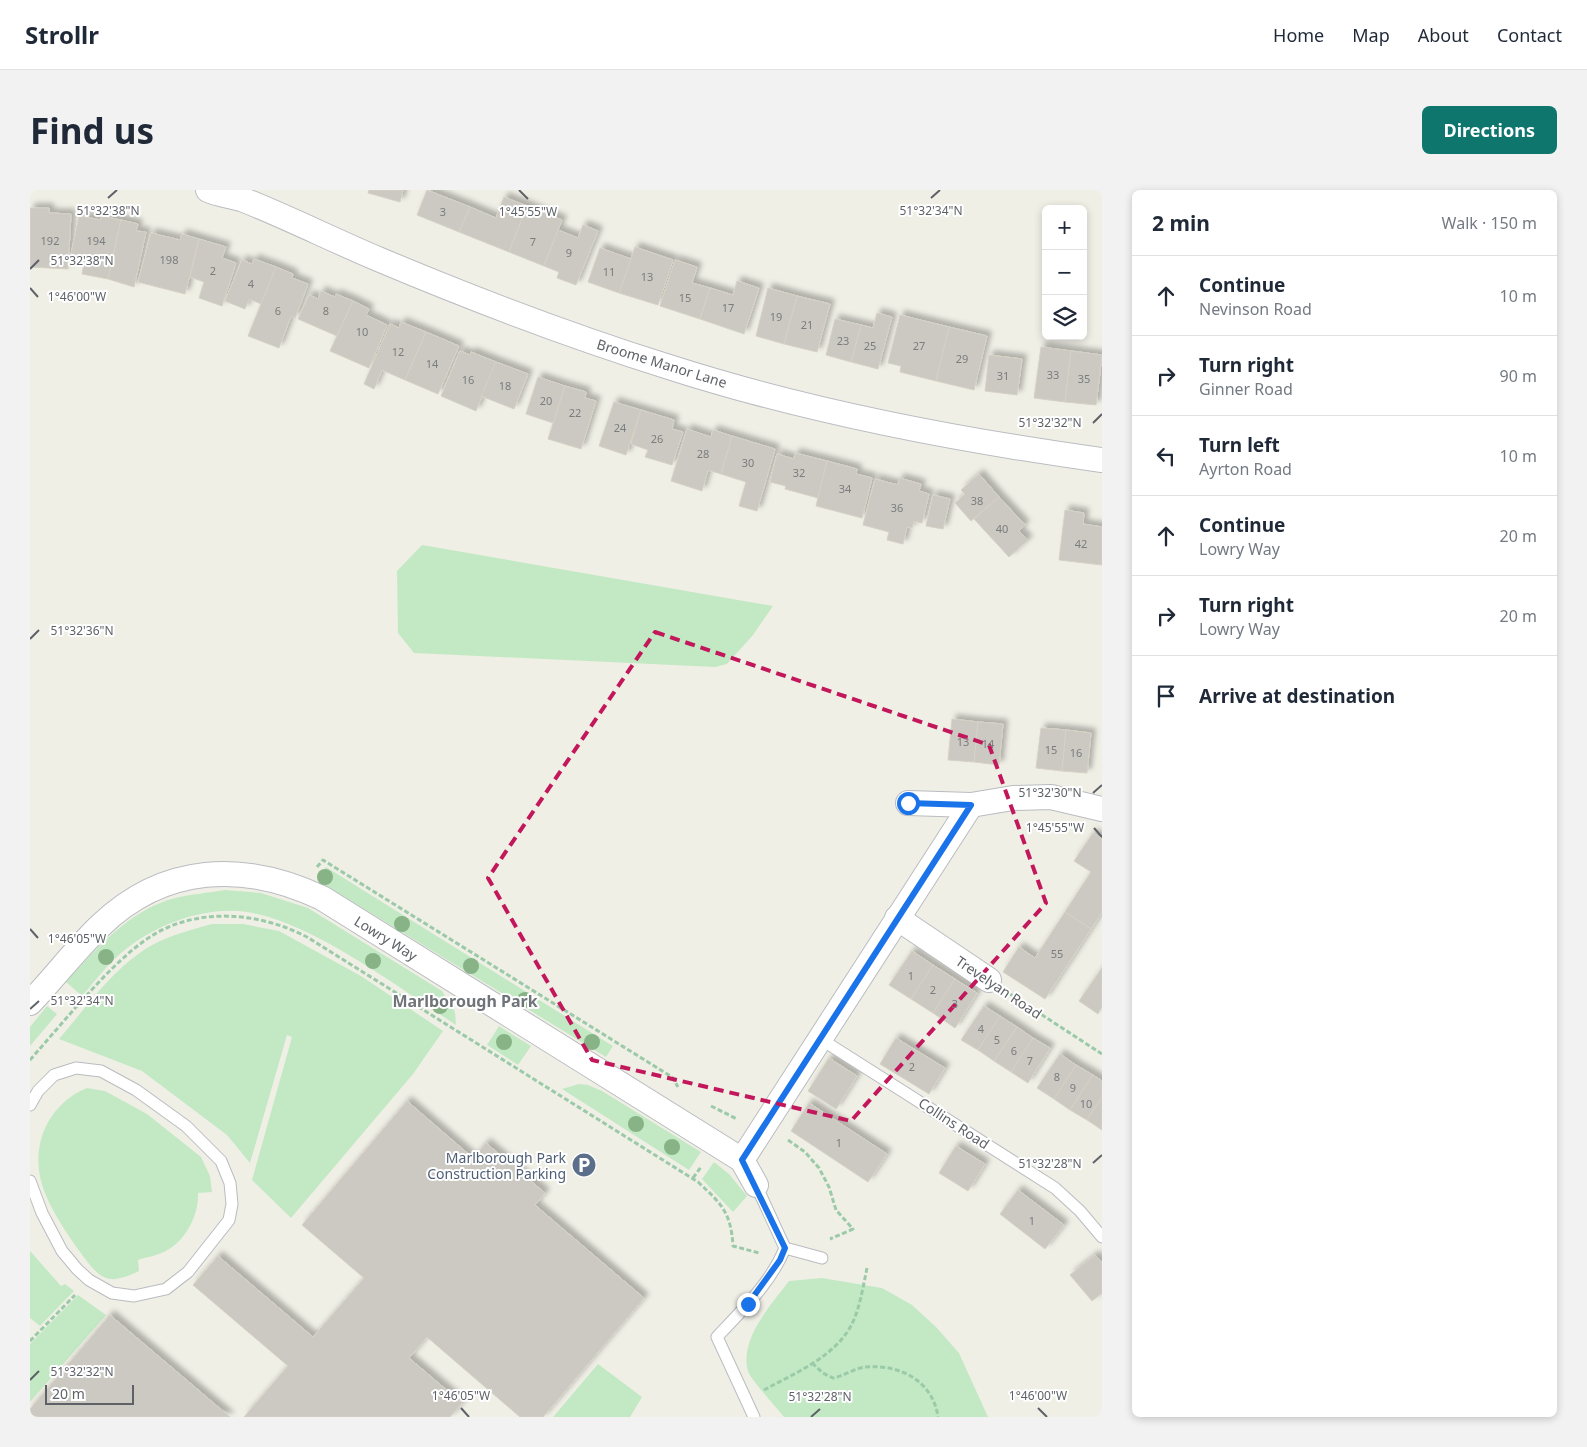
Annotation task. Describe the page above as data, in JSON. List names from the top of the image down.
{
  "streets": {
    "street": ["Broome Manor Lane", "Lowry Way", "Trevelyan Road"],
    "lane": ["Collins Road"]
  },
  "districts": ["Marlborough Park"],
  "places": {
    "parking": ["Marlborough Park Construction Parking"]
  },
  "house_numbers": [
    "3",
    "192",
    "194",
    "7",
    "9",
    "198",
    "2",
    "11",
    "13",
    "4",
    "15",
    "17",
    "6",
    "8",
    "19",
    "21",
    "10",
    "23",
    "25",
    "27",
    "12",
    "29",
    "14",
    "33",
    "31",
    "35",
    "16",
    "18",
    "20",
    "22",
    "24",
    "26",
    "28",
    "30",
    "32",
    "34",
    "38",
    "36",
    "40",
    "42",
    "13",
    "14",
    "15",
    "16",
    "55",
    "1",
    "2",
    "3",
    "4",
    "5",
    "6",
    "7",
    "2",
    "8",
    "9",
    "10",
    "1",
    "1"
  ],
  "scale_bar": "20 m",
  "page": {
    "header": "Strollr",
    "nav": [
      "Home",
      "Map",
      "About",
      "Contact"
    ],
    "buttons": "Directions",
    "title": "Find us",
    "heading": ["2 min", "Walk · 150 m"],
    "map_buttons": ["+", "−"],
    "list": [
      ["Continue", "Nevinson Road", "10 m"],
      ["Turn right", "Ginner Road", "90 m"],
      ["Turn left", "Ayrton Road", "10 m"],
      ["Continue", "Lowry Way", "20 m"],
      ["Turn right", "Lowry Way", "20 m"],
      "Arrive at destination"
    ],
    "scale": "20 m"
  },
  "coordinates": [
    "51°32'38\"N",
    "51°32'34\"N",
    "1°45'55\"W",
    "1°46'00\"W",
    "51°32'32\"N",
    "51°32'36\"N",
    "51°32'30\"N",
    "1°46'05\"W",
    "51°32'28\"N"
  ]
}
